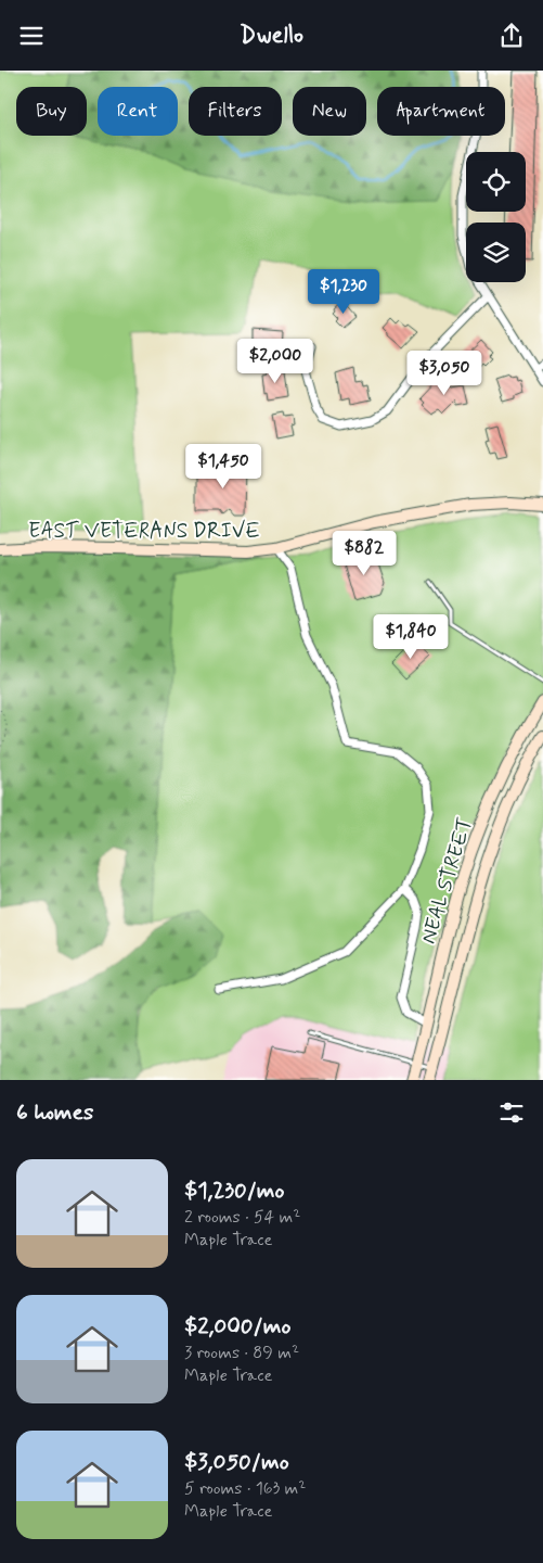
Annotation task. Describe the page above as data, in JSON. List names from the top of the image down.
{
  "streets": {
    "main road": ["EAST VETERANS DRIVE", "NEAL STREET"]
  },
  "page": {
    "header": "Dwello",
    "chip": [
      "Buy",
      "Rent",
      "Filters",
      "New",
      "Apartment"
    ],
    "price": [
      "$1,230",
      "$2,000",
      "$3,050",
      "$1,450",
      "$882",
      "$1,840"
    ],
    "heading": "6 homes",
    "list": [
      {
        "name": "$1,230/mo",
        "note": "2 rooms · 54 m² · Maple Trace"
      },
      {
        "name": "$2,000/mo",
        "note": "3 rooms · 89 m² · Maple Trace"
      },
      {
        "name": "$3,050/mo",
        "note": "5 rooms · 163 m² · Maple Trace"
      }
    ]
  }
}
